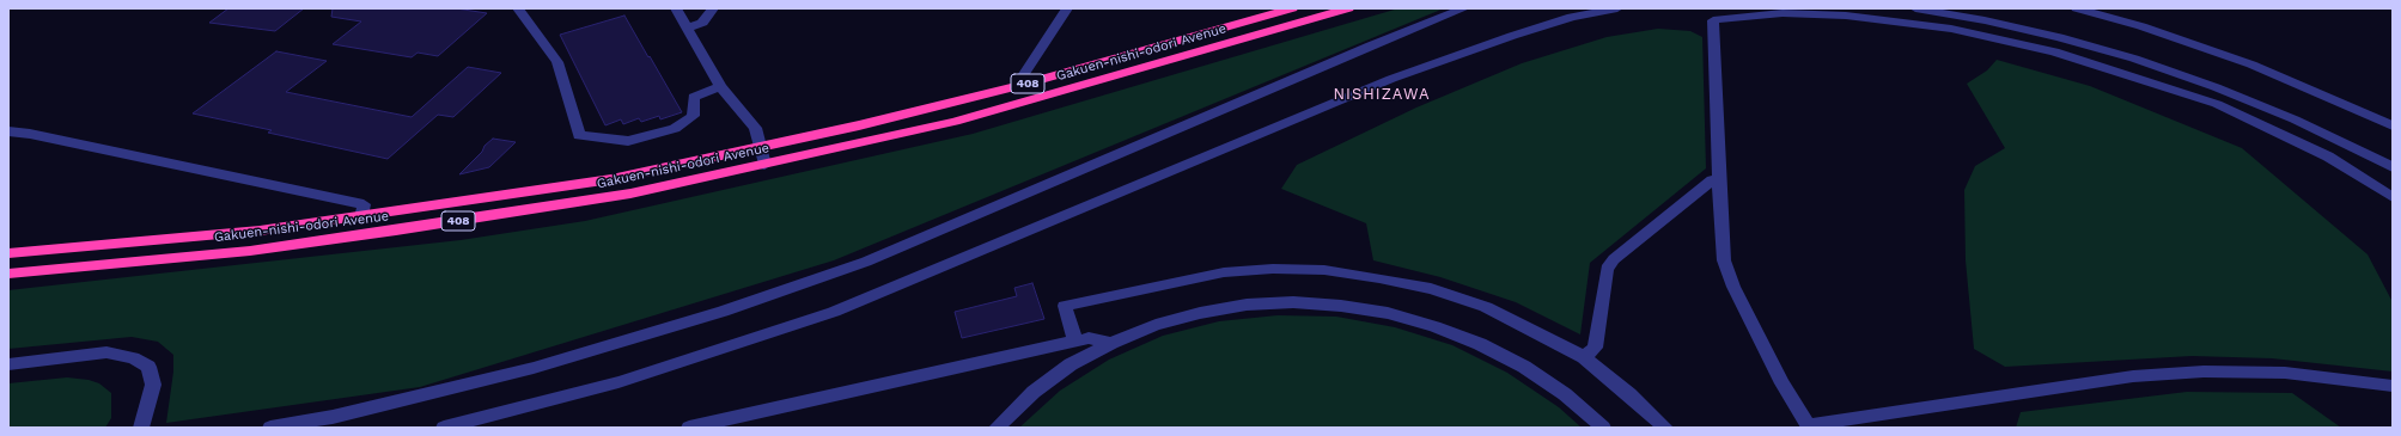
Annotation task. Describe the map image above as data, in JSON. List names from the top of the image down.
{
  "streets": {
    "highway": ["Gakuen-nishi-odori Avenue", "408"]
  },
  "districts": ["NISHIZAWA"]
}
